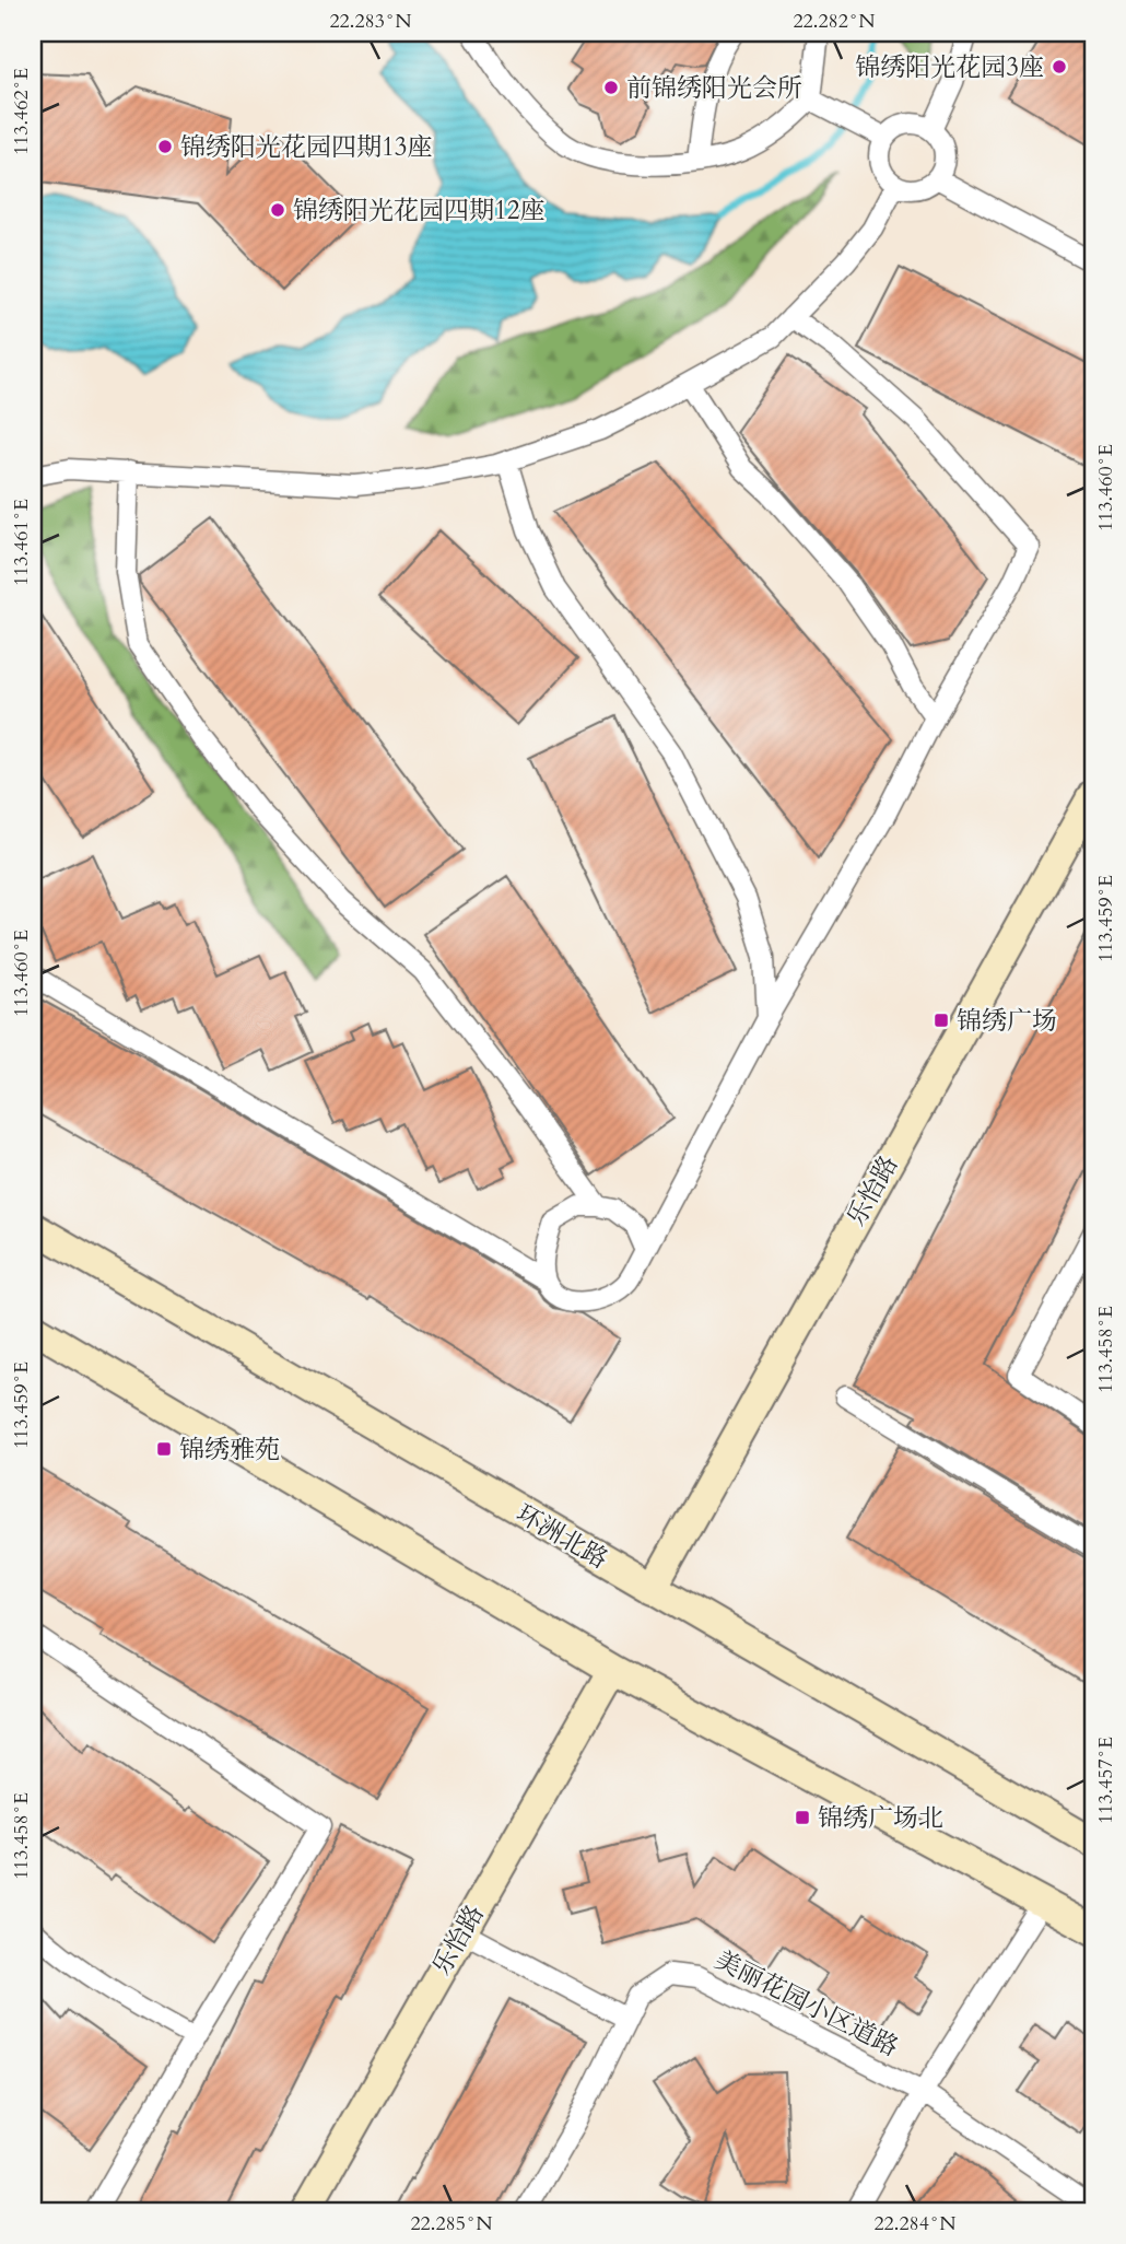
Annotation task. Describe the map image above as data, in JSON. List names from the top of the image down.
{
  "streets": {
    "main road": ["乐怡路", "环洲北路"],
    "street": ["美丽花园小区道路"]
  },
  "crossings": [
    ["乐怡路", "环洲北路"]
  ],
  "places": {
    "other": [
      "锦绣阳光花园3座",
      "前锦绣阳光会所",
      "锦绣阳光花园四期13座",
      "锦绣阳光花园四期12座"
    ],
    "transit": ["锦绣广场", "锦绣雅苑", "锦绣广场北"]
  },
  "coordinates": [
    "22.283°N",
    "22.282°N",
    "113.462°E",
    "113.460°E",
    "113.461°E",
    "113.459°E",
    "113.458°E",
    "113.457°E",
    "22.285°N",
    "22.284°N"
  ]
}
